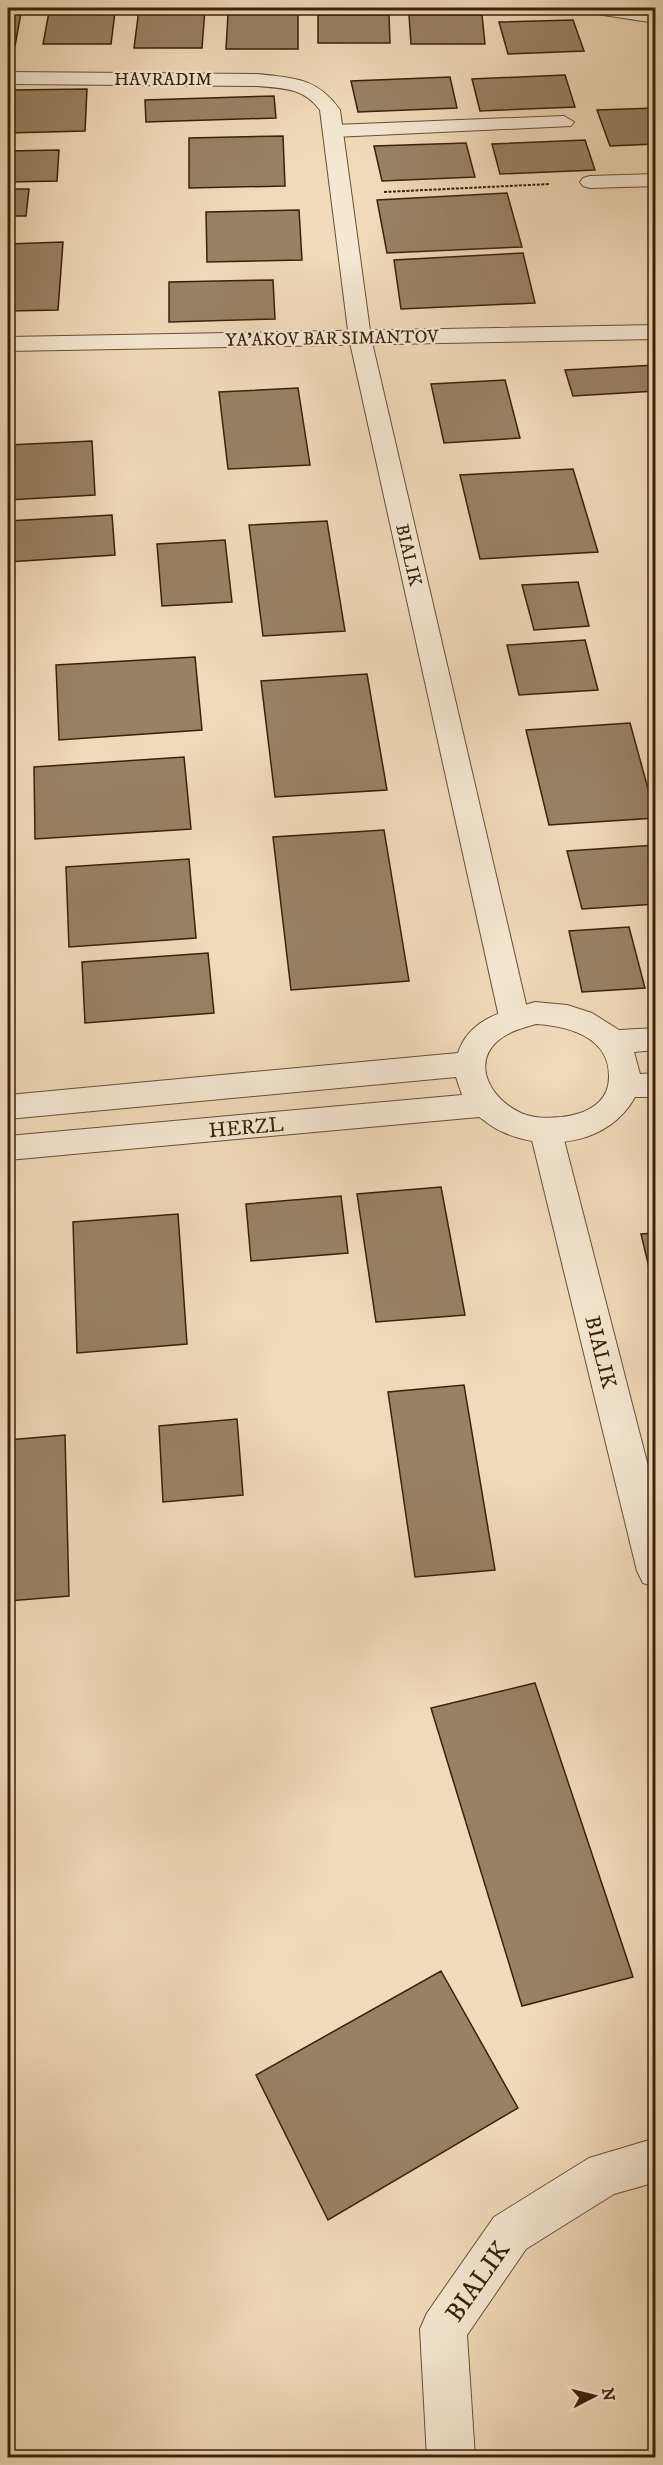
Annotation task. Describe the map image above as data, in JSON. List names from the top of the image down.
{
  "streets": {
    "street": [
      "HAVRADIM",
      "YA'AKOV BAR SIMANTOV",
      "BIALIK",
      "HERZL"
    ]
  },
  "crossings": [
    ["HAVRADIM", "BIALIK"],
    ["YA'AKOV BAR SIMANTOV", "BIALIK"],
    ["BIALIK", "HERZL"]
  ],
  "north": "right"
}
